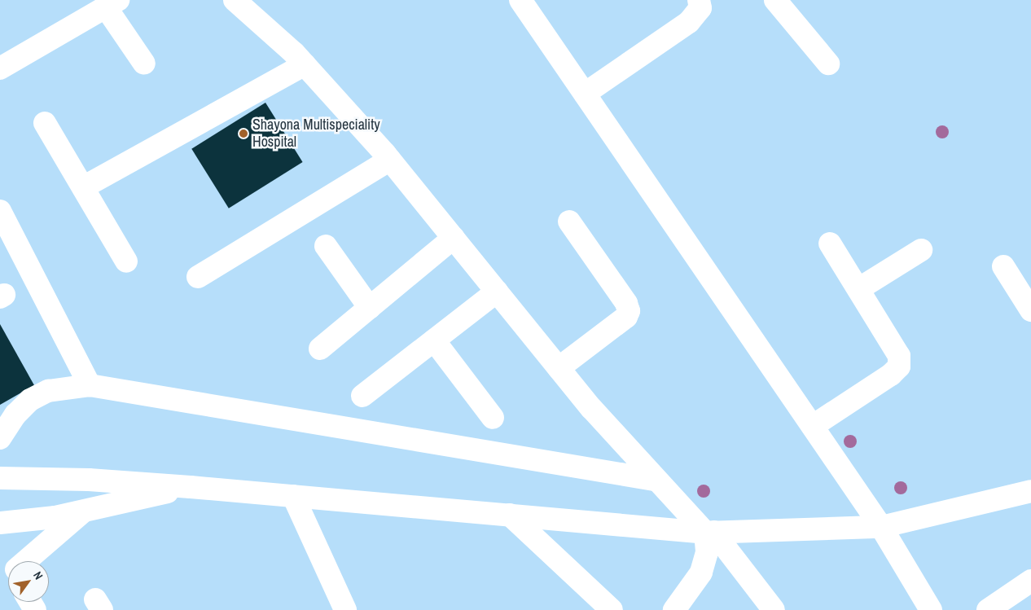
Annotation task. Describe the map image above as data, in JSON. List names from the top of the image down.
{
  "places": ["Shayona Multispeciality Hospital"],
  "north": "top right"
}
